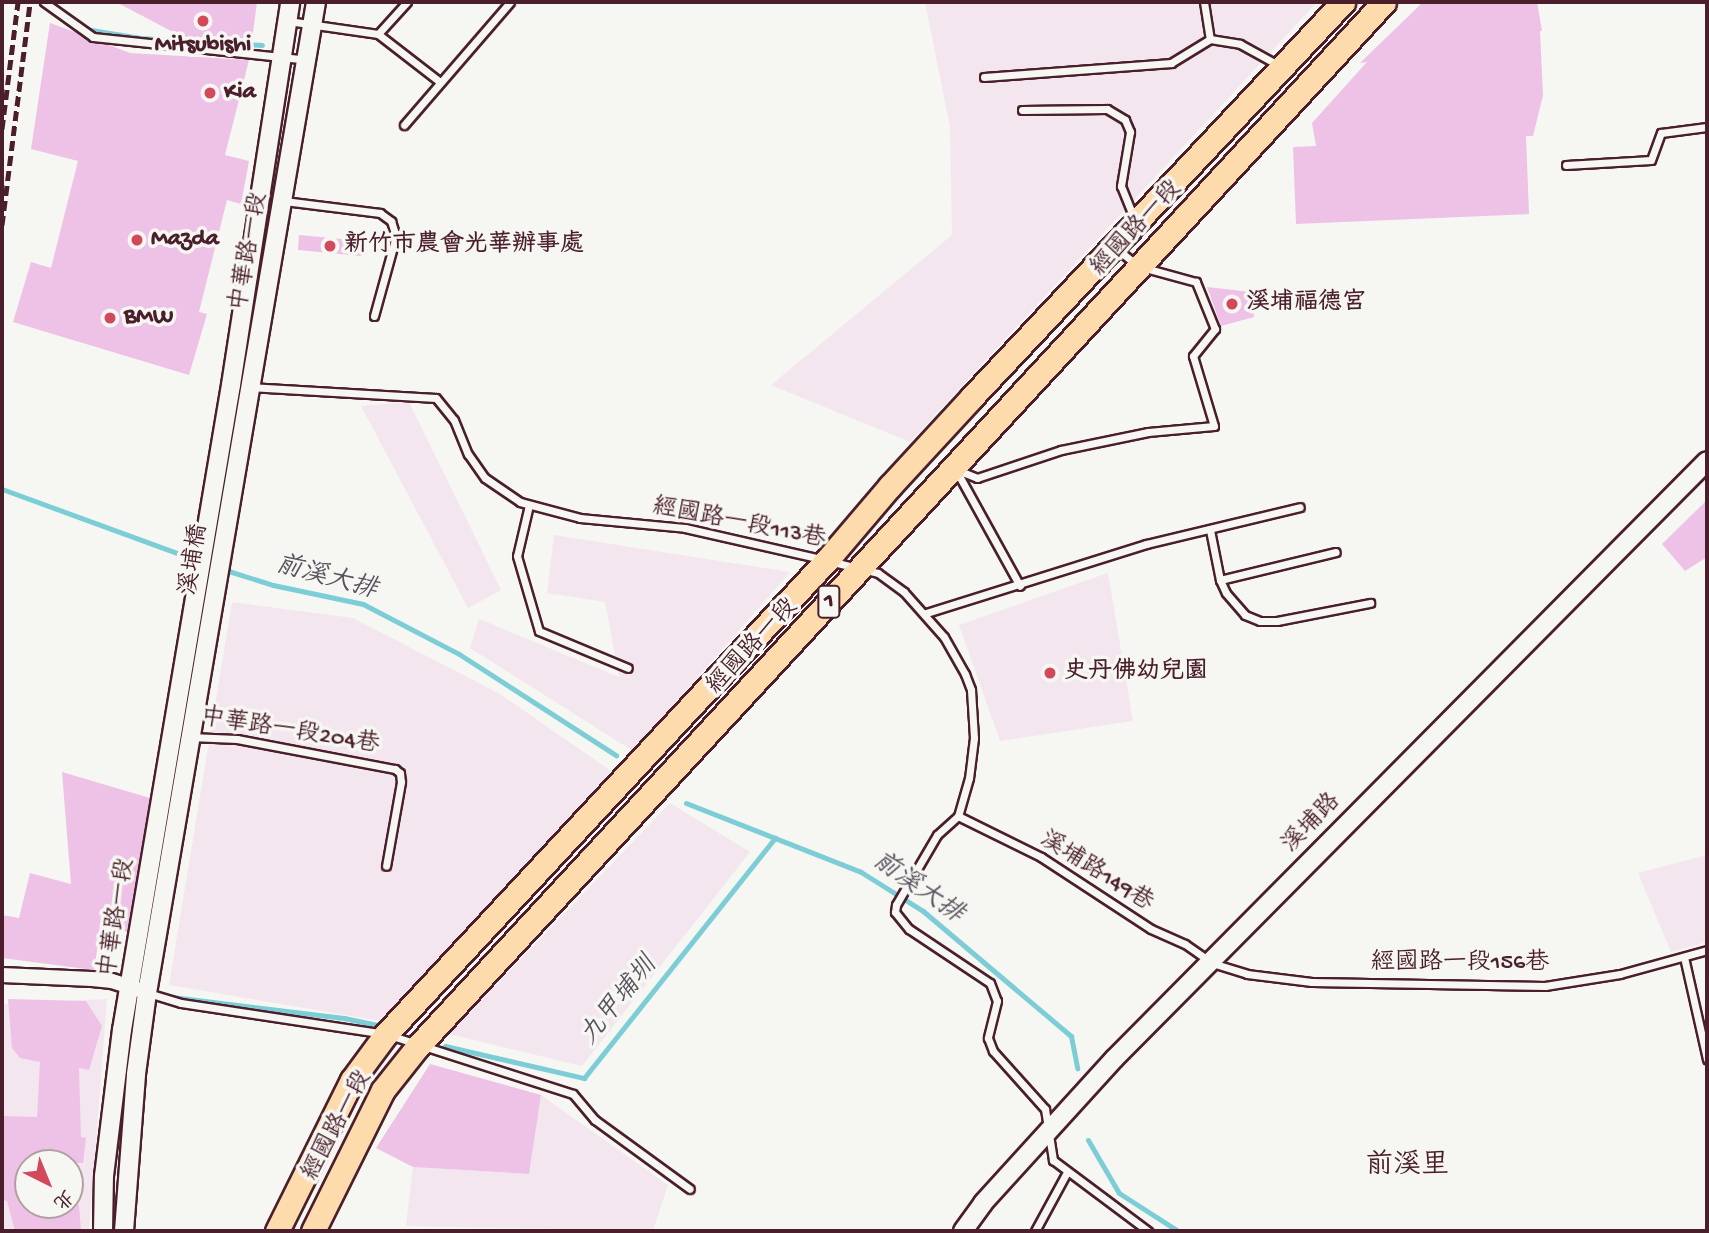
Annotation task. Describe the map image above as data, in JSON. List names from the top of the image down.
{
  "streets": {
    "main road": ["經國路一段", "1"],
    "street": ["中華路一段", "溪埔橋", "溪埔路"],
    "lane": [
      "經國路一段113巷",
      "中華路一段204巷",
      "溪埔路149巷",
      "經國路一段156巷"
    ]
  },
  "crossings": [
    ["經國路一段", "經國路一段113巷"],
    ["中華路一段", "經國路一段113巷"],
    ["中華路一段", "溪埔橋"],
    ["中華路一段", "中華路一段204巷"],
    ["溪埔路", "溪埔路149巷"],
    ["溪埔路", "經國路一段156巷"],
    ["溪埔路149巷", "經國路一段156巷"]
  ],
  "districts": ["前溪里"],
  "water": ["前溪大排", "九甲埔圳"],
  "places": [
    "Mitsubishi",
    "Kia",
    "Mazda",
    "新竹市農會光華辦事處",
    "溪埔福德宮",
    "BMW",
    "史丹佛幼兒園"
  ],
  "north": "bottom right"
}
